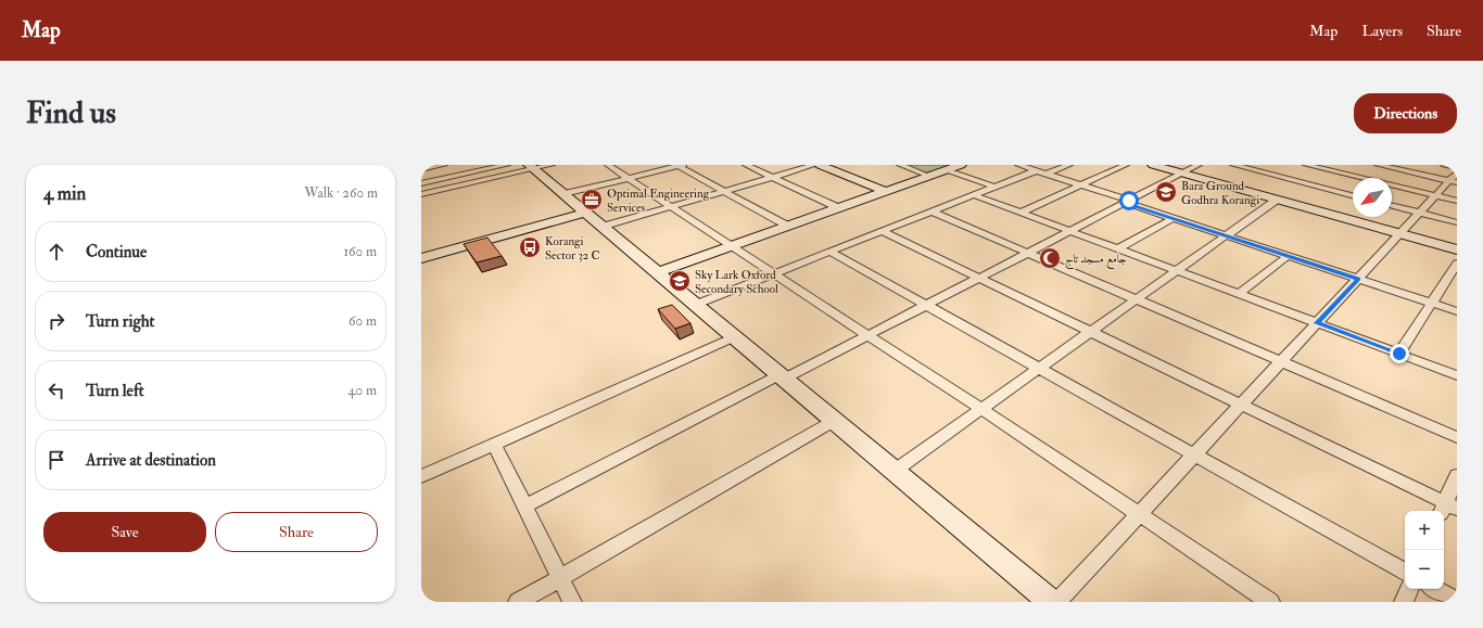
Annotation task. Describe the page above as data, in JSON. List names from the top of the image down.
{
  "places": {
    "school or university": ["Bara Ground Godhra Korangi", "Sky Lark Oxford Secondary School"],
    "office": ["Optimal Engineering Services"],
    "bus stop": ["Korangi Sector 32 C"],
    "mosque": ["جامع مسجد تاج"]
  },
  "north": "bottom left",
  "page": {
    "header": "Map",
    "nav": ["Map", "Layers", "Share"],
    "buttons": [
      "Directions",
      ["Save", "Share"]
    ],
    "title": "Find us",
    "heading": ["4 min", "Walk · 260 m"],
    "list": [
      ["Continue", "160 m"],
      ["Turn right", "60 m"],
      ["Turn left", "40 m"],
      "Arrive at destination"
    ],
    "map_buttons": ["+", "−"]
  }
}
